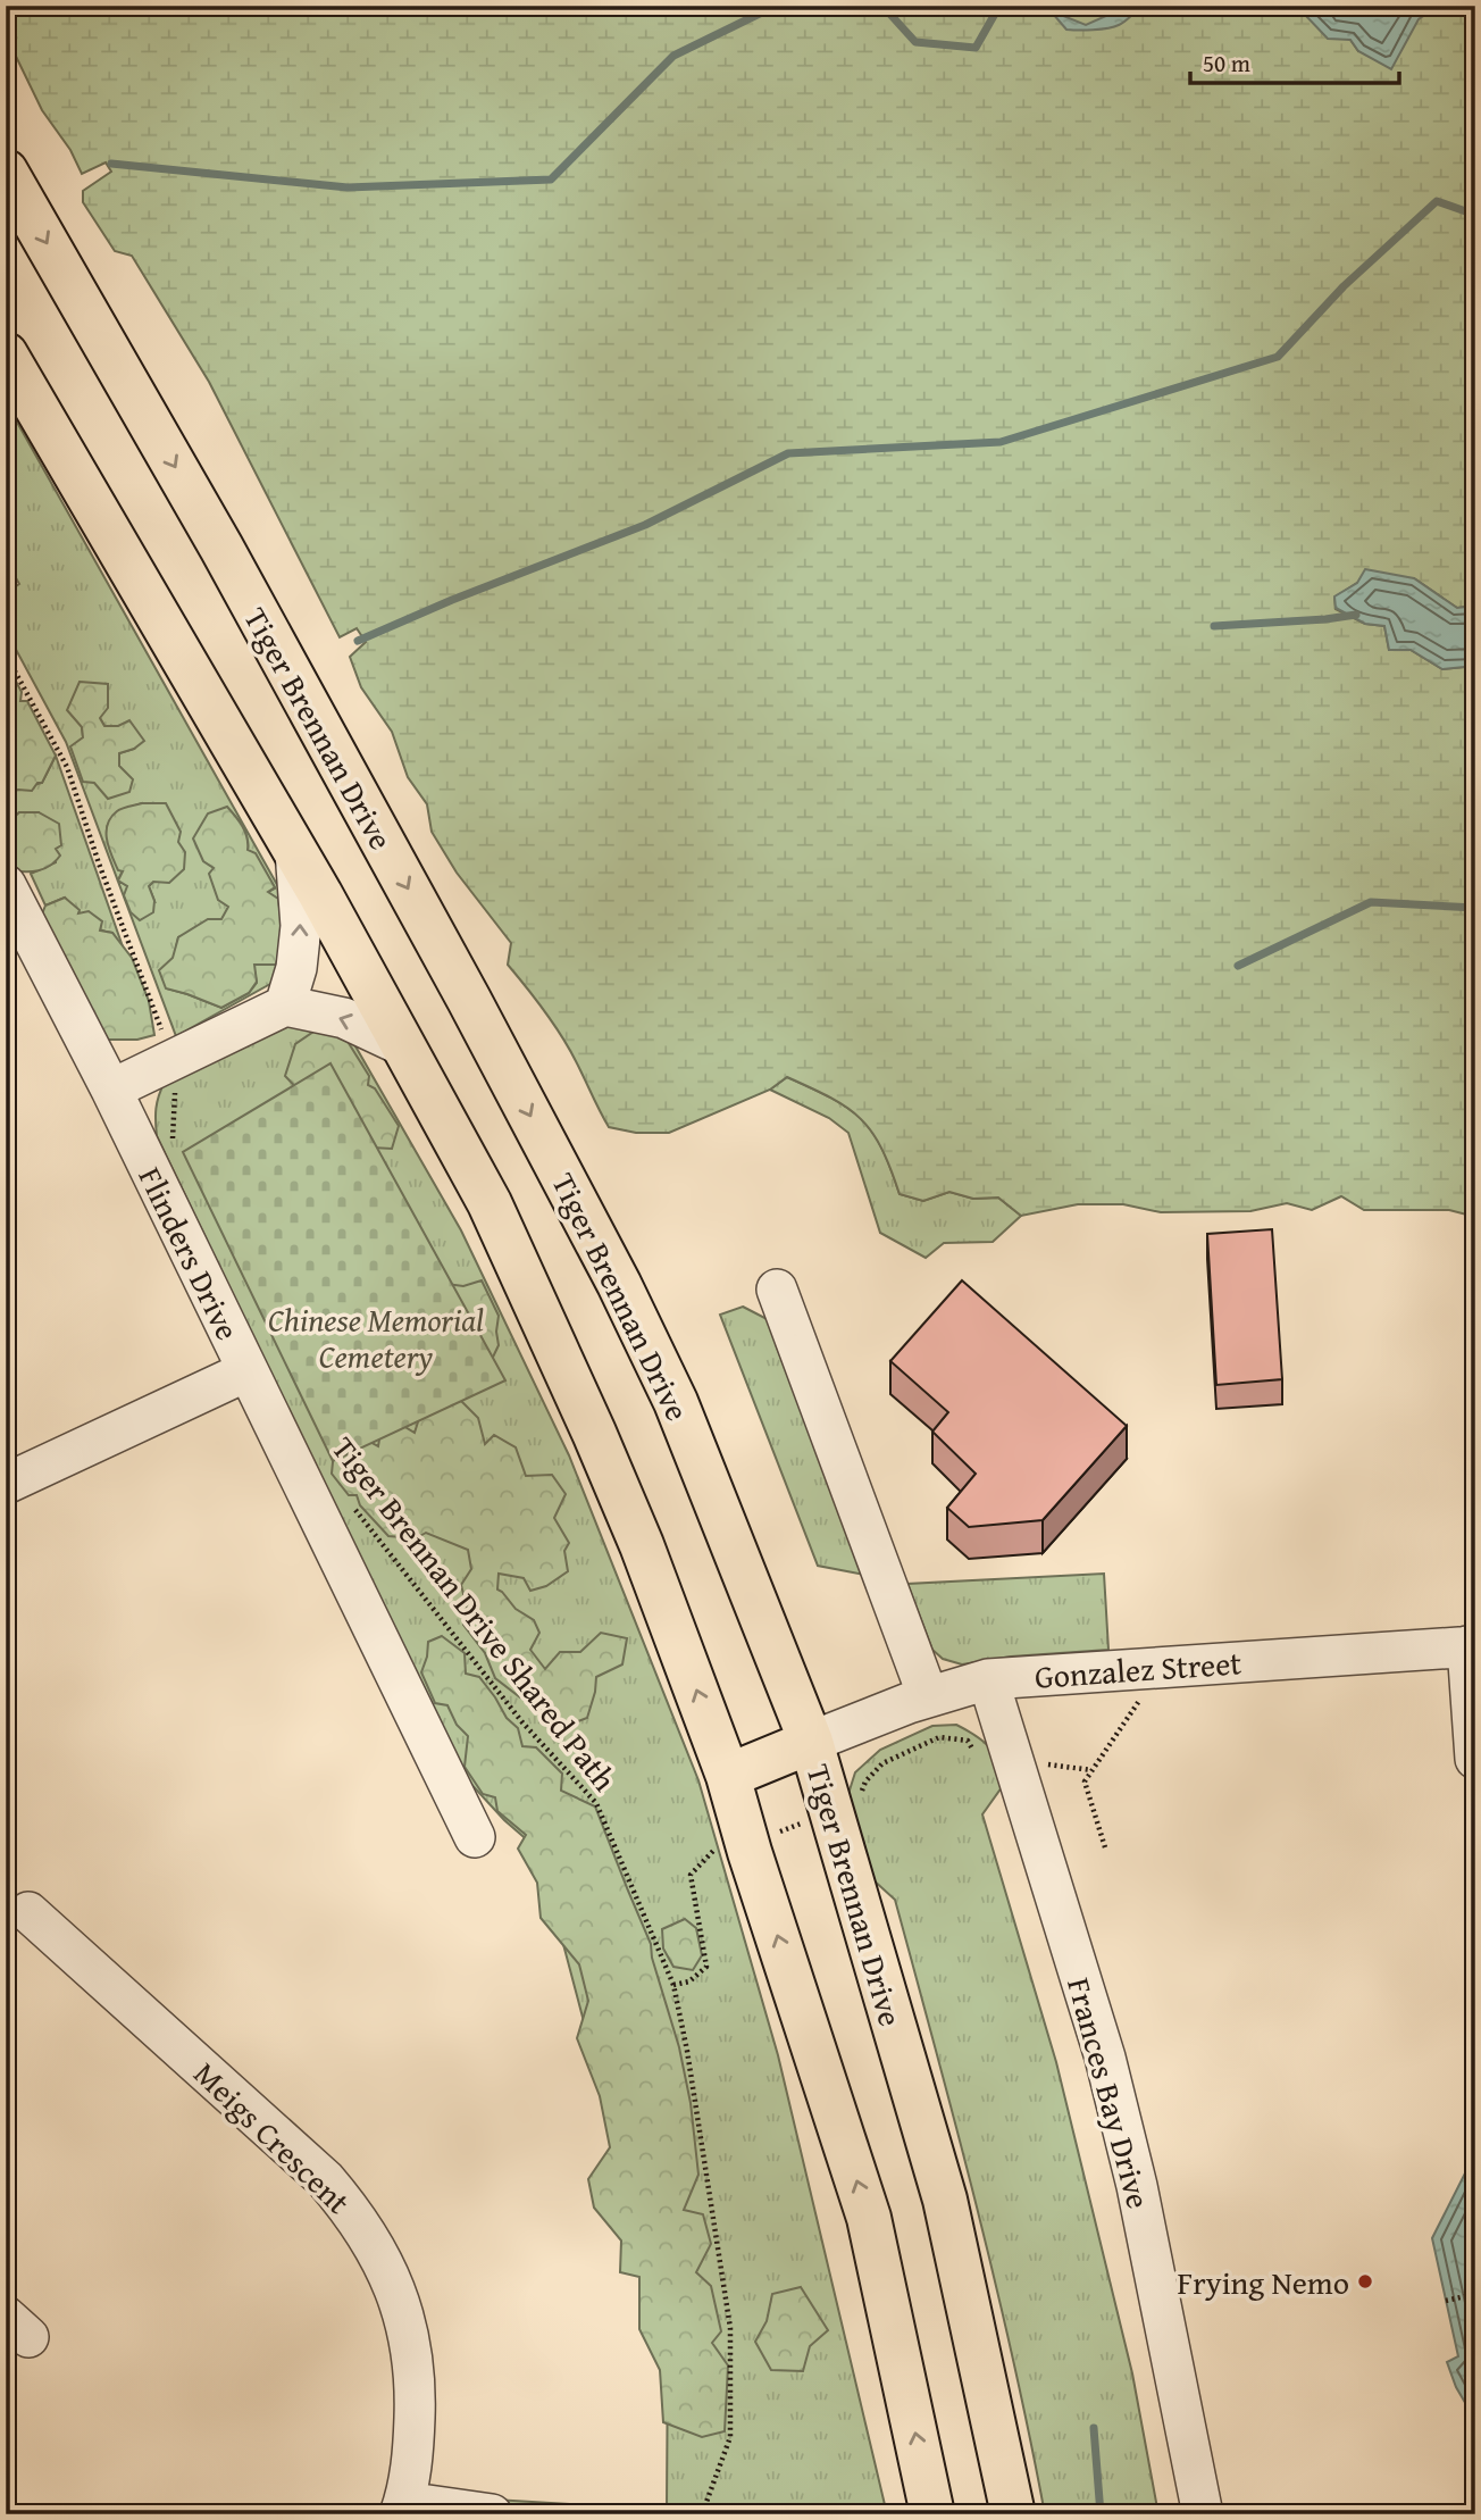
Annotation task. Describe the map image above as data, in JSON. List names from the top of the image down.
{
  "streets": {
    "main road": ["Tiger Brennan Drive"],
    "street": [
      "Flinders Drive",
      "Gonzalez Street",
      "Frances Bay Drive",
      "Meigs Crescent"
    ],
    "path": ["Tiger Brennan Drive Shared Path"]
  },
  "crossings": [
    ["Tiger Brennan Drive", "Gonzalez Street"],
    ["Gonzalez Street", "Frances Bay Drive"]
  ],
  "parks": ["Chinese Memorial Cemetery"],
  "places": ["Frying Nemo"],
  "scale_bar": "50 m"
}
